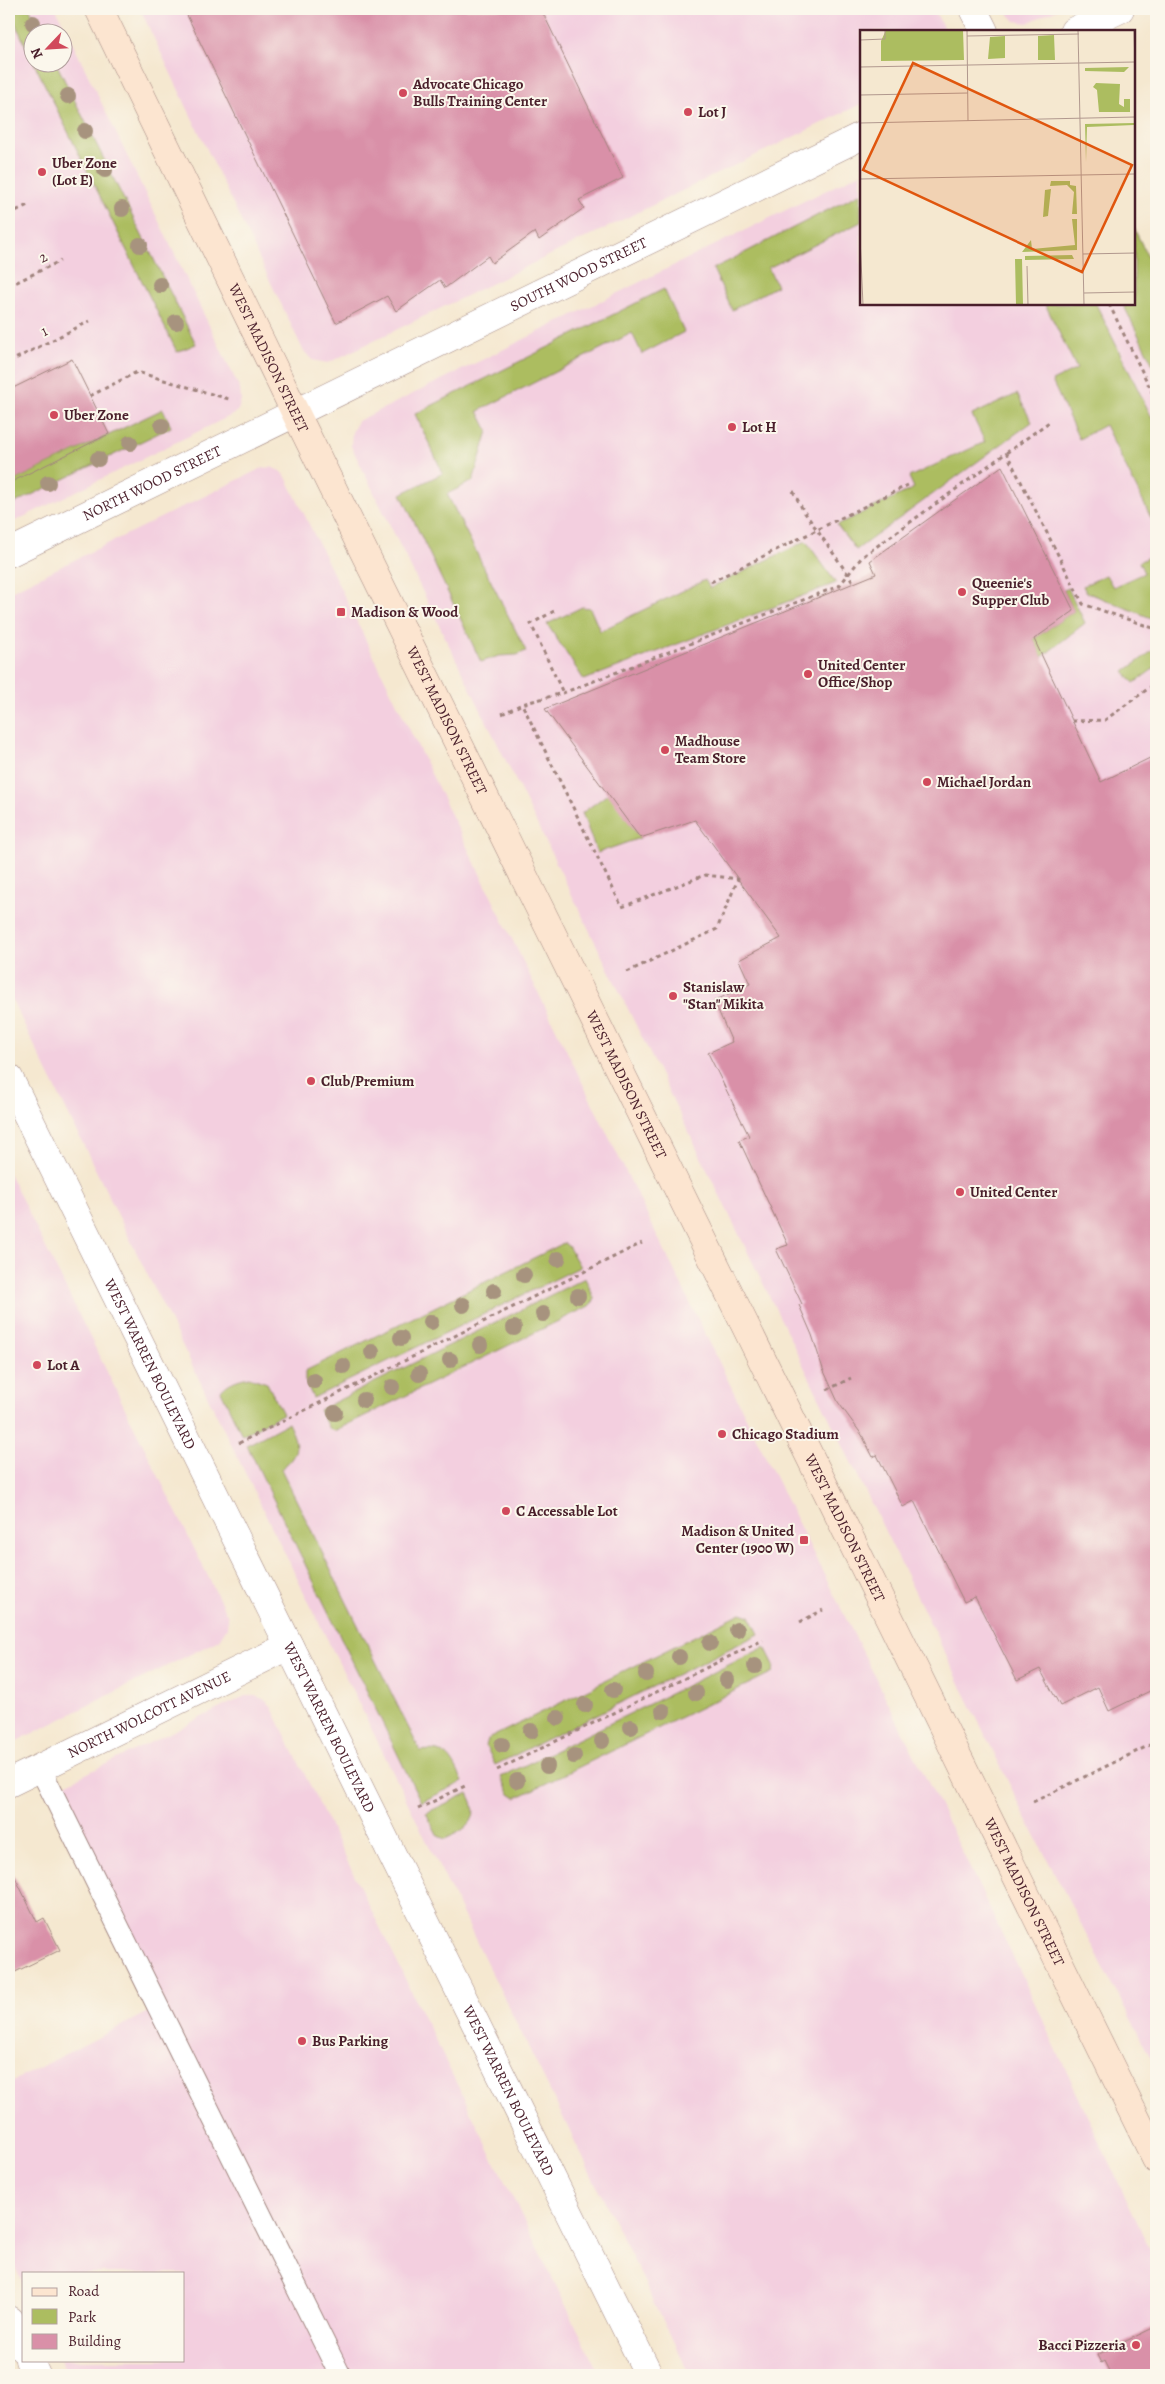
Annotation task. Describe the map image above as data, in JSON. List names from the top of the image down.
{
  "streets": {
    "main road": ["WEST MADISON STREET"],
    "street": [
      "SOUTH WOOD STREET",
      "NORTH WOOD STREET",
      "WEST WARREN BOULEVARD",
      "NORTH WOLCOTT AVENUE"
    ],
    "path": ["2", "1"]
  },
  "crossings": [
    ["SOUTH WOOD STREET", "WEST MADISON STREET"],
    ["SOUTH WOOD STREET", "NORTH WOOD STREET"],
    ["WEST MADISON STREET", "NORTH WOOD STREET"],
    ["WEST WARREN BOULEVARD", "NORTH WOLCOTT AVENUE"]
  ],
  "places": {
    "other": [
      "Advocate Chicago Bulls Training Center",
      "Lot J",
      "Uber Zone (Lot E)",
      "Uber Zone",
      "Lot H",
      "Queenie's Supper Club",
      "United Center Office/Shop",
      "Madhouse Team Store",
      "Michael Jordan",
      "Stanislaw \"Stan\" Mikita",
      "Club/Premium",
      "United Center",
      "Lot A",
      "Chicago Stadium",
      "C Accessable Lot",
      "Bus Parking",
      "Bacci Pizzeria"
    ],
    "transit": ["Madison & Wood", "Madison & United Center (1900 W)"]
  },
  "legend": ["Road", "Park", "Building"],
  "north": "bottom left"
}
